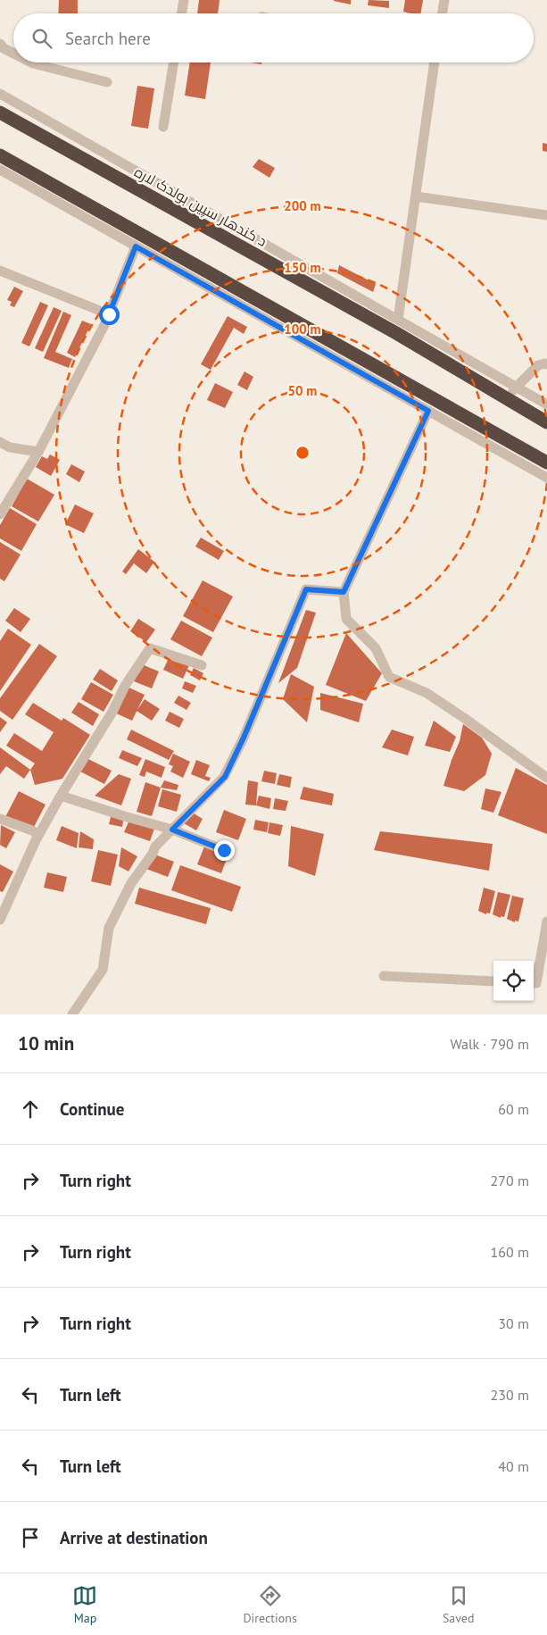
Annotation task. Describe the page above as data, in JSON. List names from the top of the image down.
{
  "streets": {
    "highway": ["د کندهار سپین بولدک لاره"]
  },
  "page": {
    "search": "Search here",
    "heading": ["10 min", "Walk · 790 m"],
    "list": [
      ["Continue", "60 m"],
      ["Turn right", "270 m"],
      ["Turn right", "160 m"],
      ["Turn right", "30 m"],
      ["Turn left", "230 m"],
      ["Turn left", "40 m"],
      "Arrive at destination"
    ],
    "nav": ["Map", "Directions", "Saved"]
  },
  "rings": [
    "200 m",
    "150 m",
    "100 m",
    "50 m"
  ]
}
